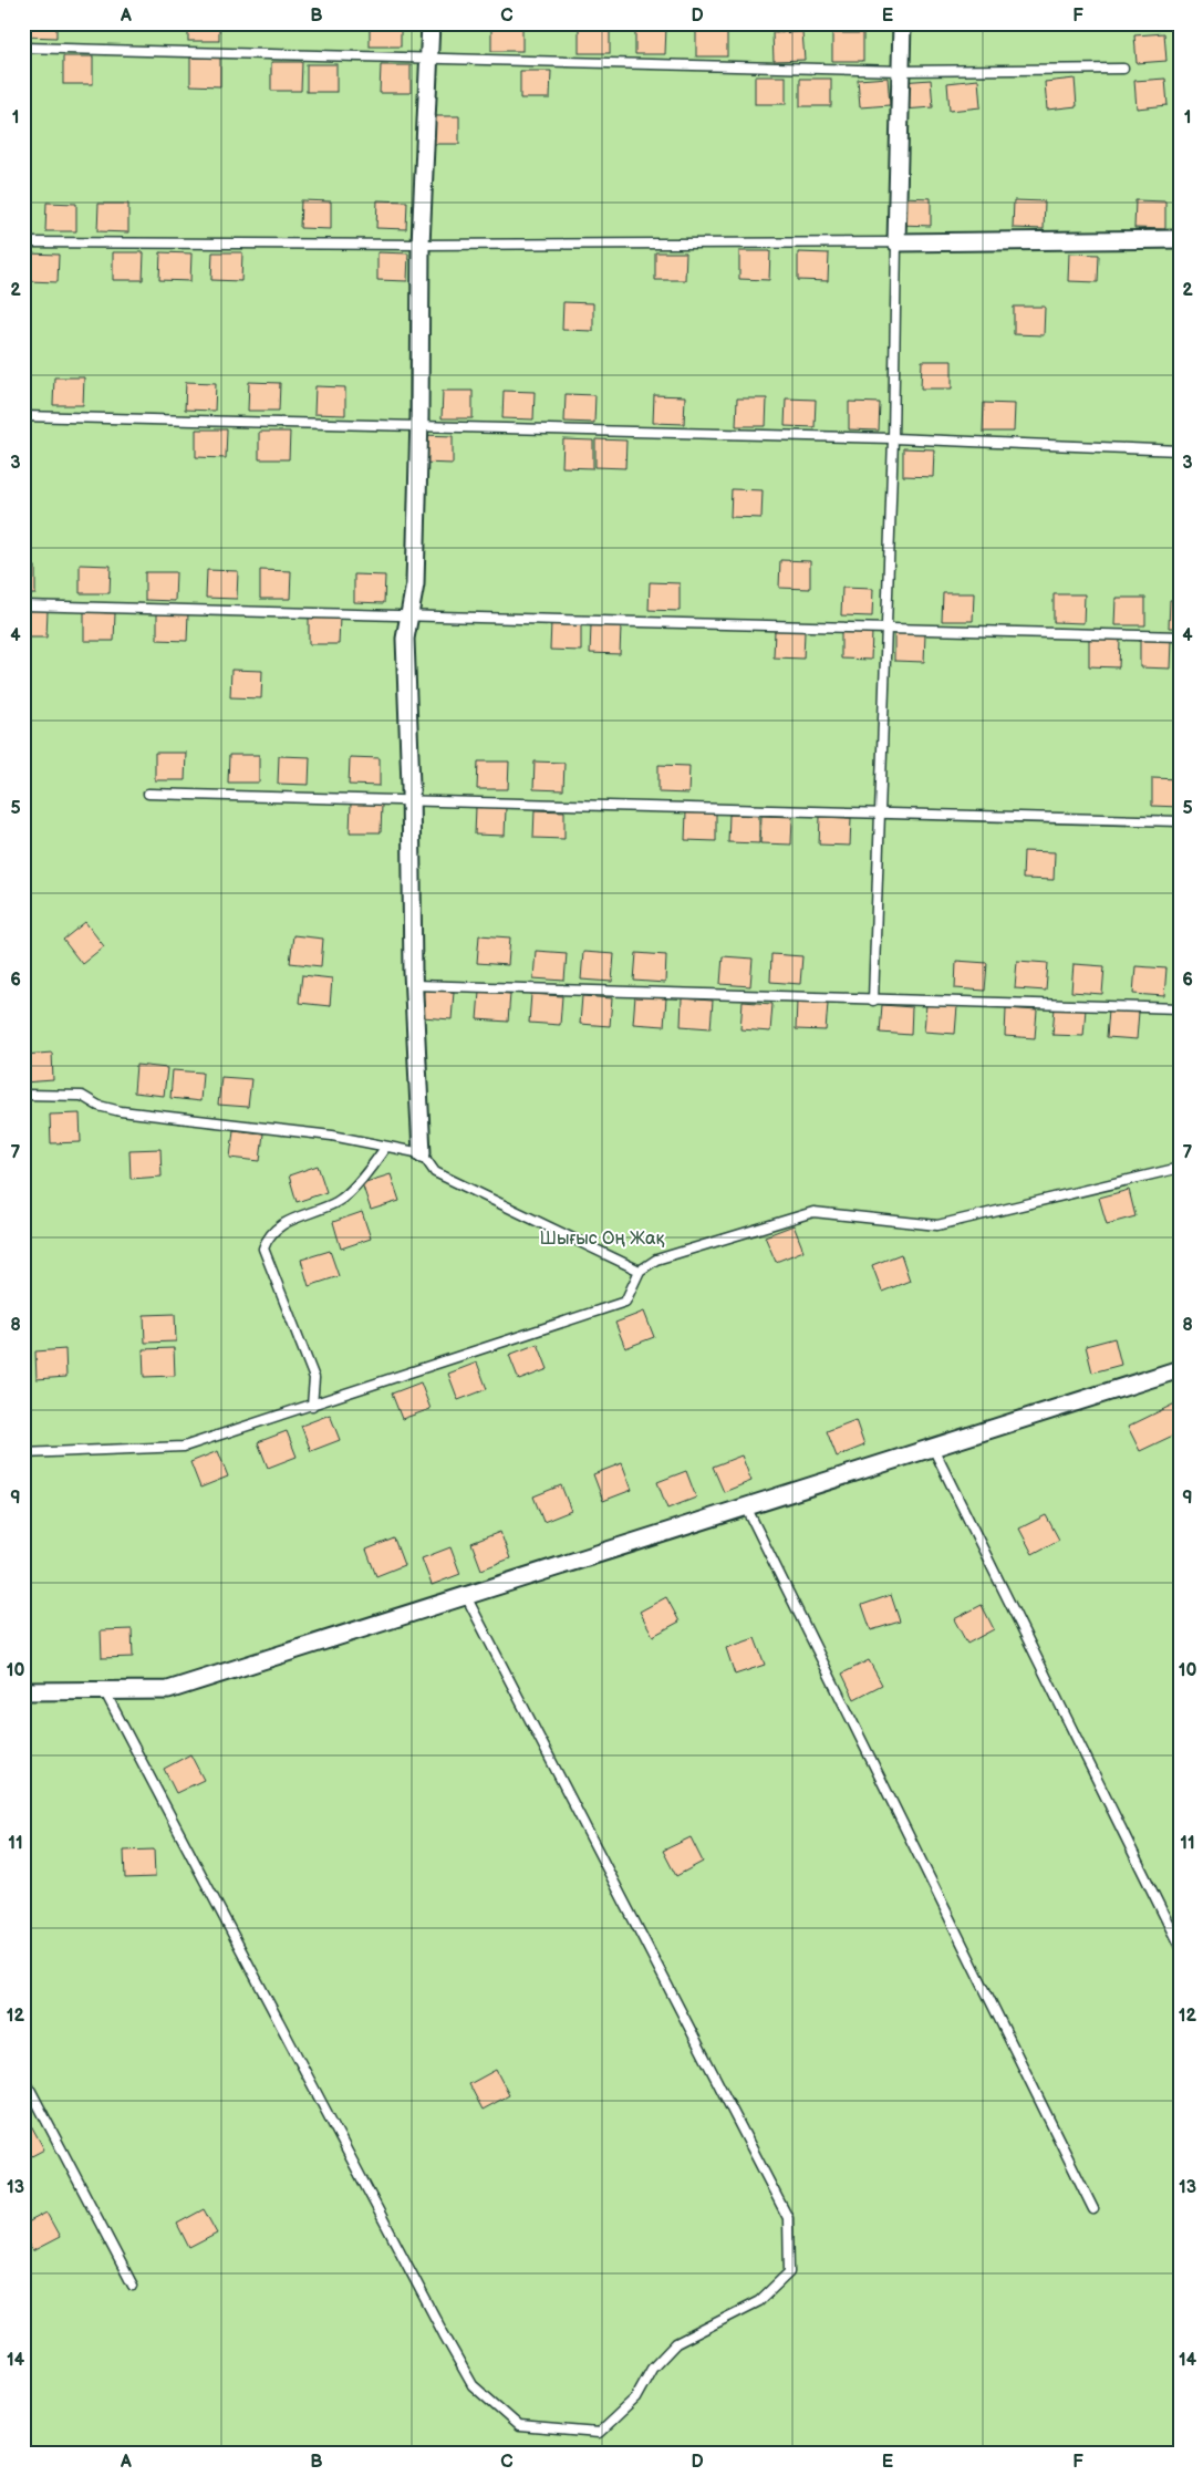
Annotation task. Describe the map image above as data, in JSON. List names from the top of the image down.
{
  "parks": ["Шығыс Оң Жақ"],
  "grid": {
    "columns": [
      "A",
      "B",
      "C",
      "D",
      "E",
      "F"
    ],
    "rows": [
      "1",
      "2",
      "3",
      "4",
      "5",
      "6",
      "7",
      "8",
      "9",
      "10",
      "11",
      "12",
      "13",
      "14"
    ]
  }
}
